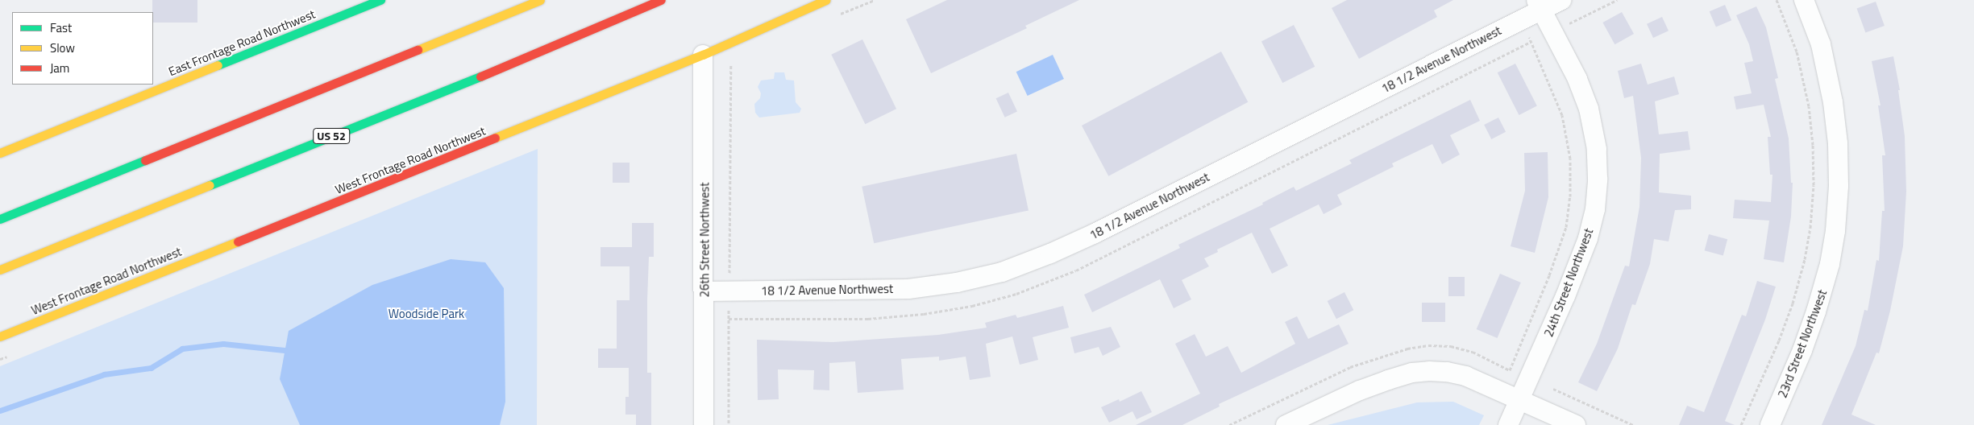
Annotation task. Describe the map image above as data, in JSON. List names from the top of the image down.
{
  "streets": {
    "main road": ["East Frontage Road Northwest", "US 52", "West Frontage Road Northwest"],
    "street": [
      "18 1/2 Avenue Northwest",
      "26th Street Northwest",
      "24th Street Northwest",
      "23rd Street Northwest"
    ]
  },
  "crossings": [
    ["18 1/2 Avenue Northwest", "26th Street Northwest"],
    ["18 1/2 Avenue Northwest", "24th Street Northwest"],
    ["West Frontage Road Northwest", "26th Street Northwest"]
  ],
  "parks": ["Woodside Park"],
  "legend": ["Fast", "Slow", "Jam"]
}
